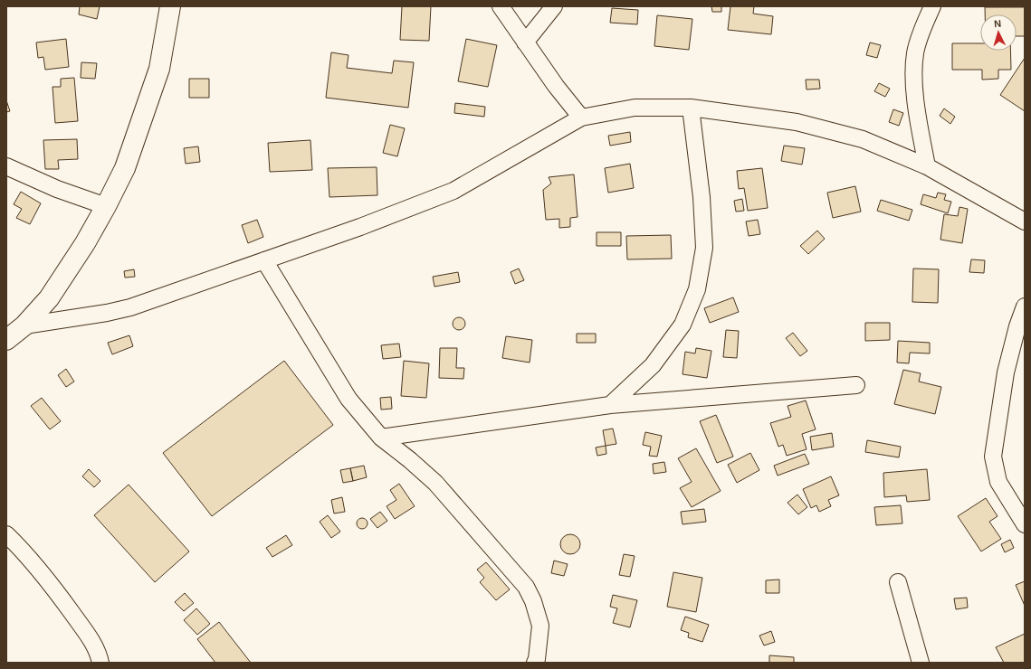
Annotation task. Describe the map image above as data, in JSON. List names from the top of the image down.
{
  "north": "top"
}
